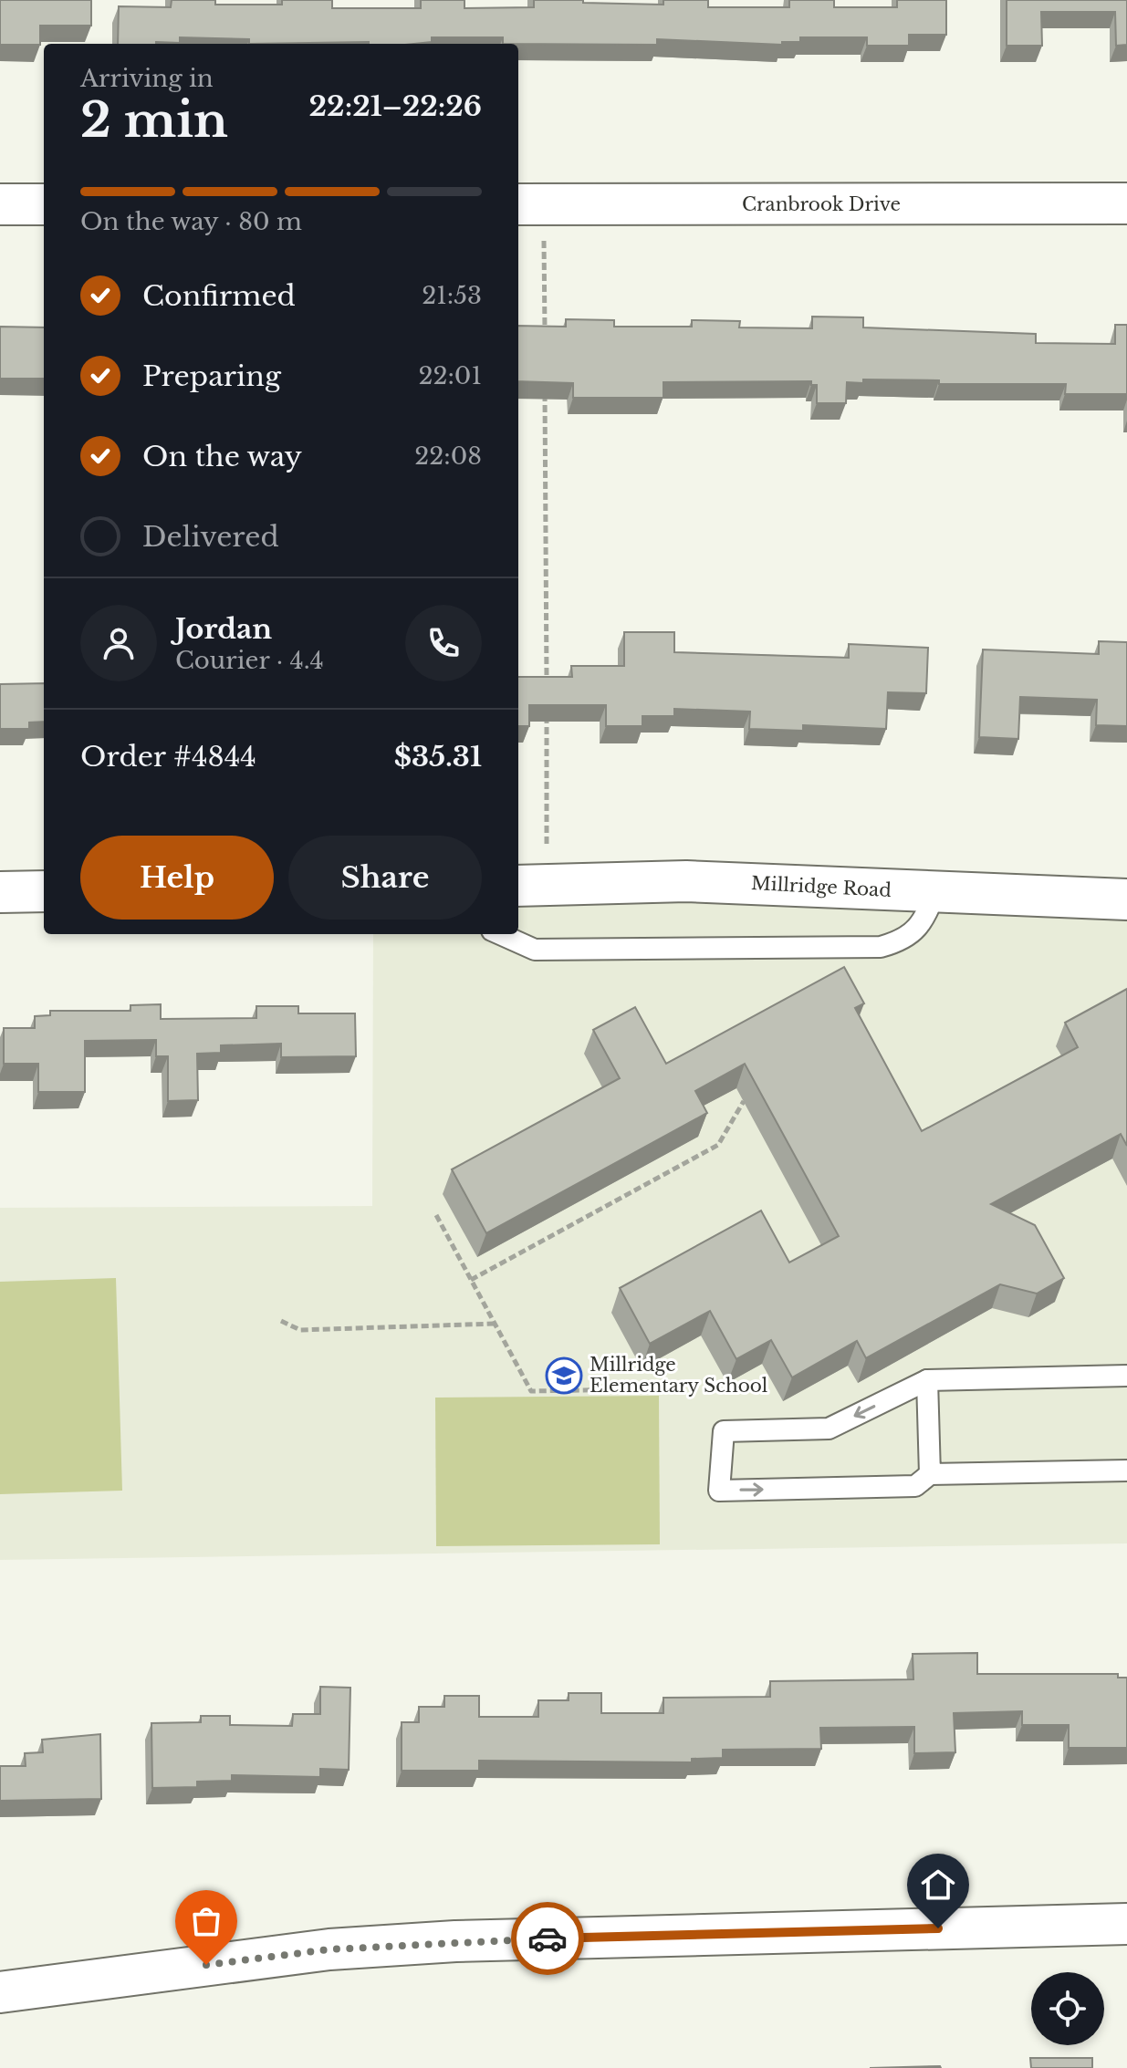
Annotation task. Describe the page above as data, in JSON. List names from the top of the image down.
{
  "streets": {
    "street": ["Cranbrook Drive", "Millridge Road"]
  },
  "places": {
    "school or university": ["Millridge Elementary School"]
  },
  "page": {
    "heading": ["2 min", "Arriving in", "22:21–22:26"],
    "panel": [
      "Jordan",
      "Courier · 4.4",
      "Order #4844",
      "$35.31"
    ],
    "bar": "On the way · 80 m",
    "list": [
      ["Confirmed", "21:53"],
      ["Preparing", "22:01"],
      ["On the way", "22:08"],
      "Delivered"
    ],
    "buttons": ["Help", "Share"]
  }
}
